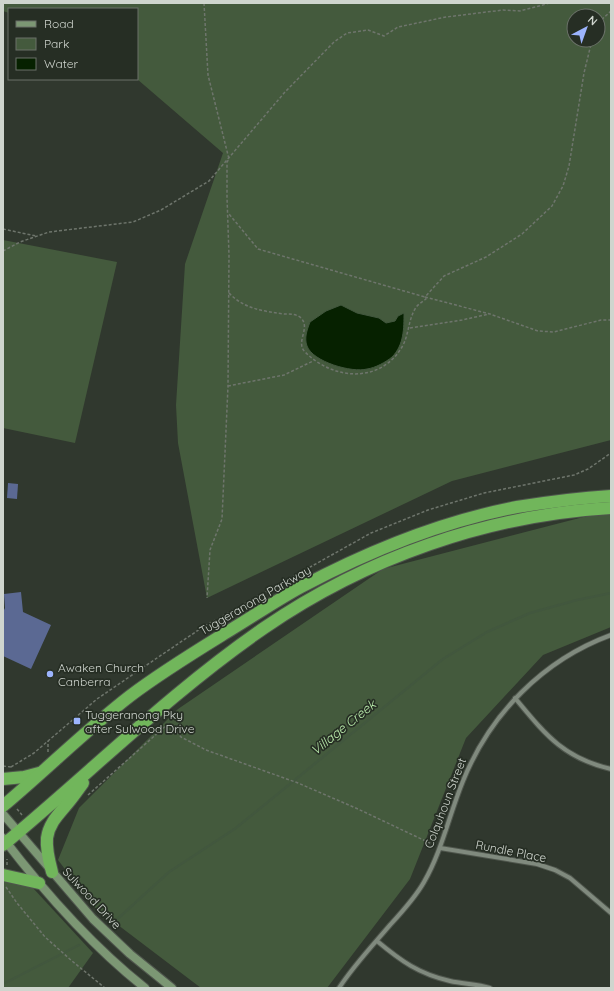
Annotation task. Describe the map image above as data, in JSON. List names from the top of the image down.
{
  "streets": {
    "highway": ["Tuggeranong Parkway"],
    "main road": ["Sulwood Drive"],
    "street": ["Colquhoun Street", "Rundle Place"]
  },
  "crossings": [
    ["Colquhoun Street", "Rundle Place"]
  ],
  "water": ["Village Creek"],
  "places": {
    "other": ["Awaken Church Canberra"],
    "transit": ["Tuggeranong Pky after Sulwood Drive"]
  },
  "legend": ["Road", "Park", "Water"],
  "north": "top right"
}
